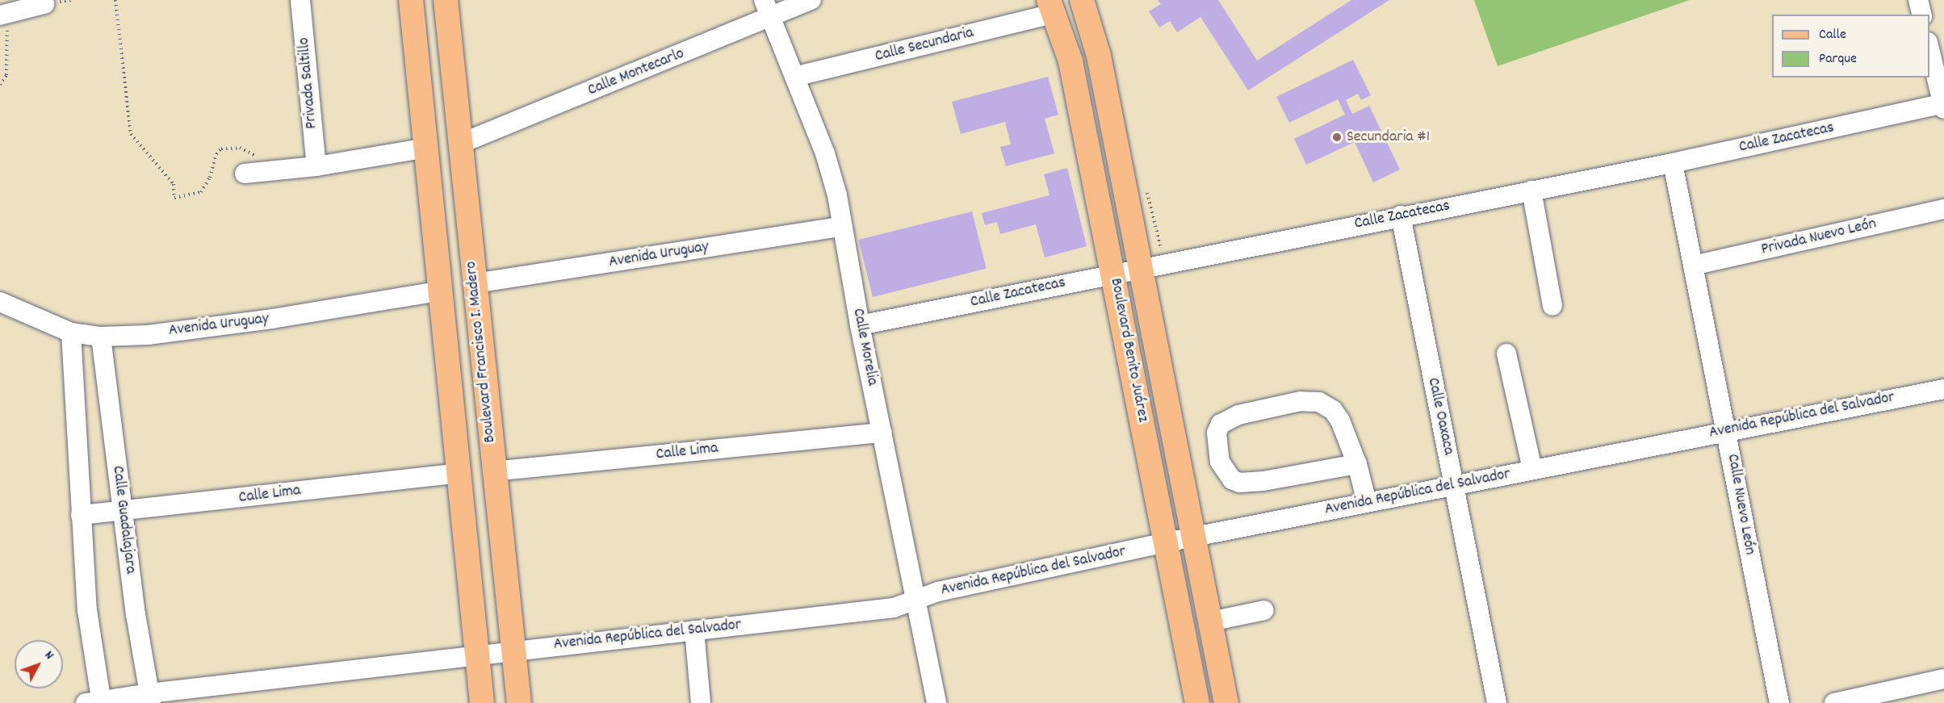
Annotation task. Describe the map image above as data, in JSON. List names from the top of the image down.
{
  "streets": {
    "main road": ["Boulevard Benito Juárez", "Boulevard Francisco I. Madero"],
    "street": [
      "Calle Secundaria",
      "Calle Montecarlo",
      "Privada Saltillo",
      "Calle Zacatecas",
      "Privada Nuevo León",
      "Avenida Uruguay",
      "Calle Morelia",
      "Avenida República del Salvador",
      "Calle Oaxaca",
      "Calle Lima",
      "Calle Nuevo León",
      "Calle Guadalajara"
    ]
  },
  "crossings": [
    ["Calle Secundaria", "Calle Morelia"],
    ["Calle Secundaria", "Boulevard Benito Juárez"],
    ["Calle Montecarlo", "Calle Morelia"],
    ["Calle Montecarlo", "Boulevard Francisco I. Madero"],
    ["Calle Zacatecas", "Calle Morelia"],
    ["Calle Zacatecas", "Boulevard Benito Juárez"],
    ["Calle Zacatecas", "Calle Oaxaca"],
    ["Calle Zacatecas", "Calle Nuevo León"],
    ["Privada Nuevo León", "Calle Nuevo León"],
    ["Avenida Uruguay", "Calle Morelia"],
    ["Avenida Uruguay", "Boulevard Francisco I. Madero"],
    ["Avenida Uruguay", "Calle Guadalajara"],
    ["Calle Morelia", "Avenida República del Salvador"],
    ["Calle Morelia", "Calle Lima"],
    ["Boulevard Benito Juárez", "Avenida República del Salvador"],
    ["Boulevard Francisco I. Madero", "Avenida República del Salvador"],
    ["Boulevard Francisco I. Madero", "Calle Lima"],
    ["Avenida República del Salvador", "Calle Oaxaca"],
    ["Avenida República del Salvador", "Calle Nuevo León"],
    ["Avenida República del Salvador", "Calle Guadalajara"],
    ["Calle Lima", "Calle Guadalajara"]
  ],
  "places": ["Secundaria #1"],
  "legend": ["Calle", "Parque"],
  "north": "top right"
}
